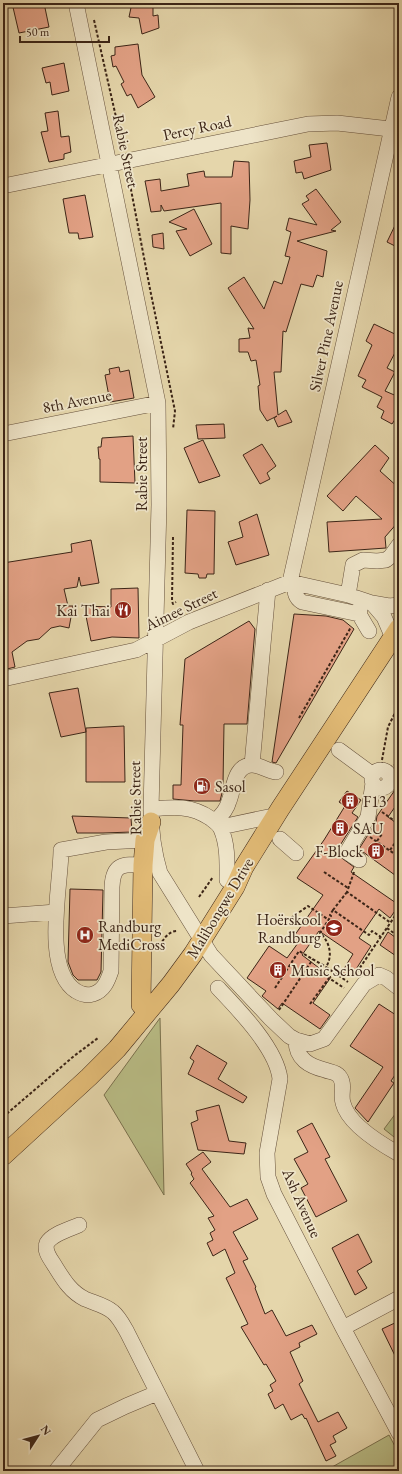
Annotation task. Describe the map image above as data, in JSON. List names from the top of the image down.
{
  "streets": {
    "main road": ["Malibongwe Drive"],
    "street": [
      "Percy Road",
      "Rabie Street",
      "Silver Pine Avenue",
      "8th Avenue",
      "Aimee Street",
      "Ash Avenue"
    ]
  },
  "crossings": [
    ["Percy Road", "Rabie Street"],
    ["Percy Road", "Silver Pine Avenue"],
    ["Rabie Street", "8th Avenue"],
    ["Rabie Street", "Aimee Street"],
    ["Rabie Street", "Malibongwe Drive"],
    ["Silver Pine Avenue", "Aimee Street"]
  ],
  "places": {
    "restaurant": ["Kai Thai"],
    "fuel station": ["Sasol"],
    "building": [
      "F13",
      "SAU",
      "F-Block",
      "Music School"
    ],
    "school or university": ["Hoërskool Randburg"],
    "hospital": ["Randburg MediCross"]
  },
  "scale_bar": "50 m",
  "north": "top right"
}
